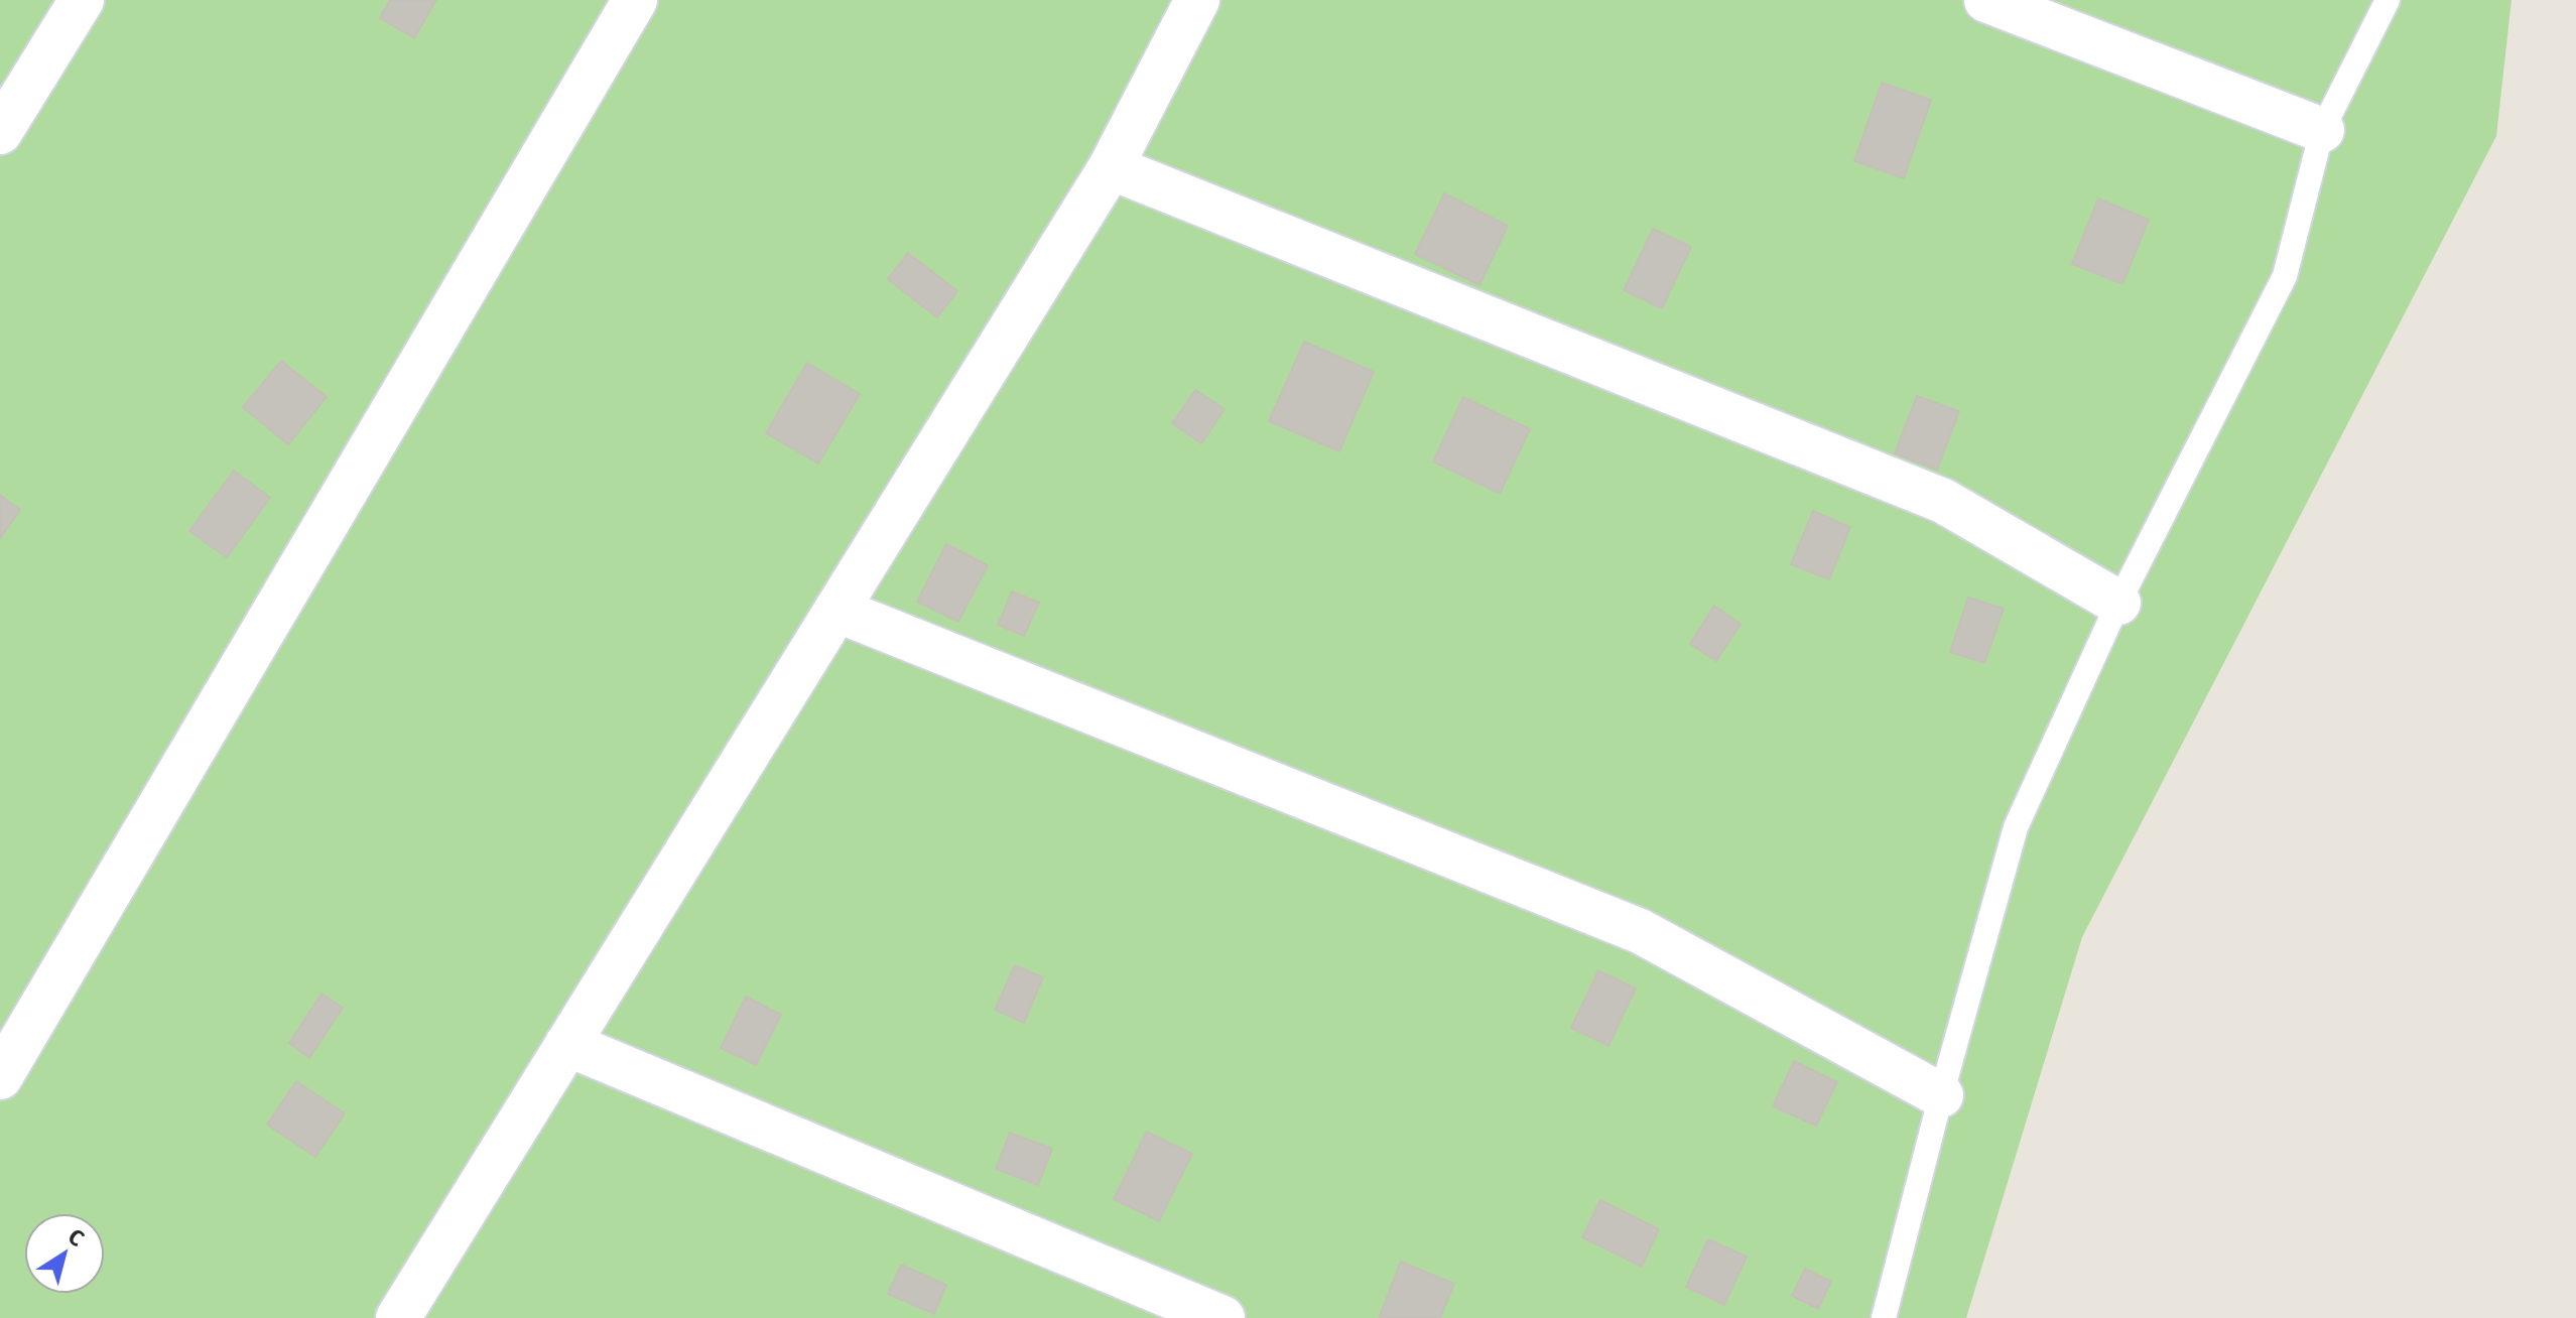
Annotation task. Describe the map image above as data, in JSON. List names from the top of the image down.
{
  "north": "top right"
}
